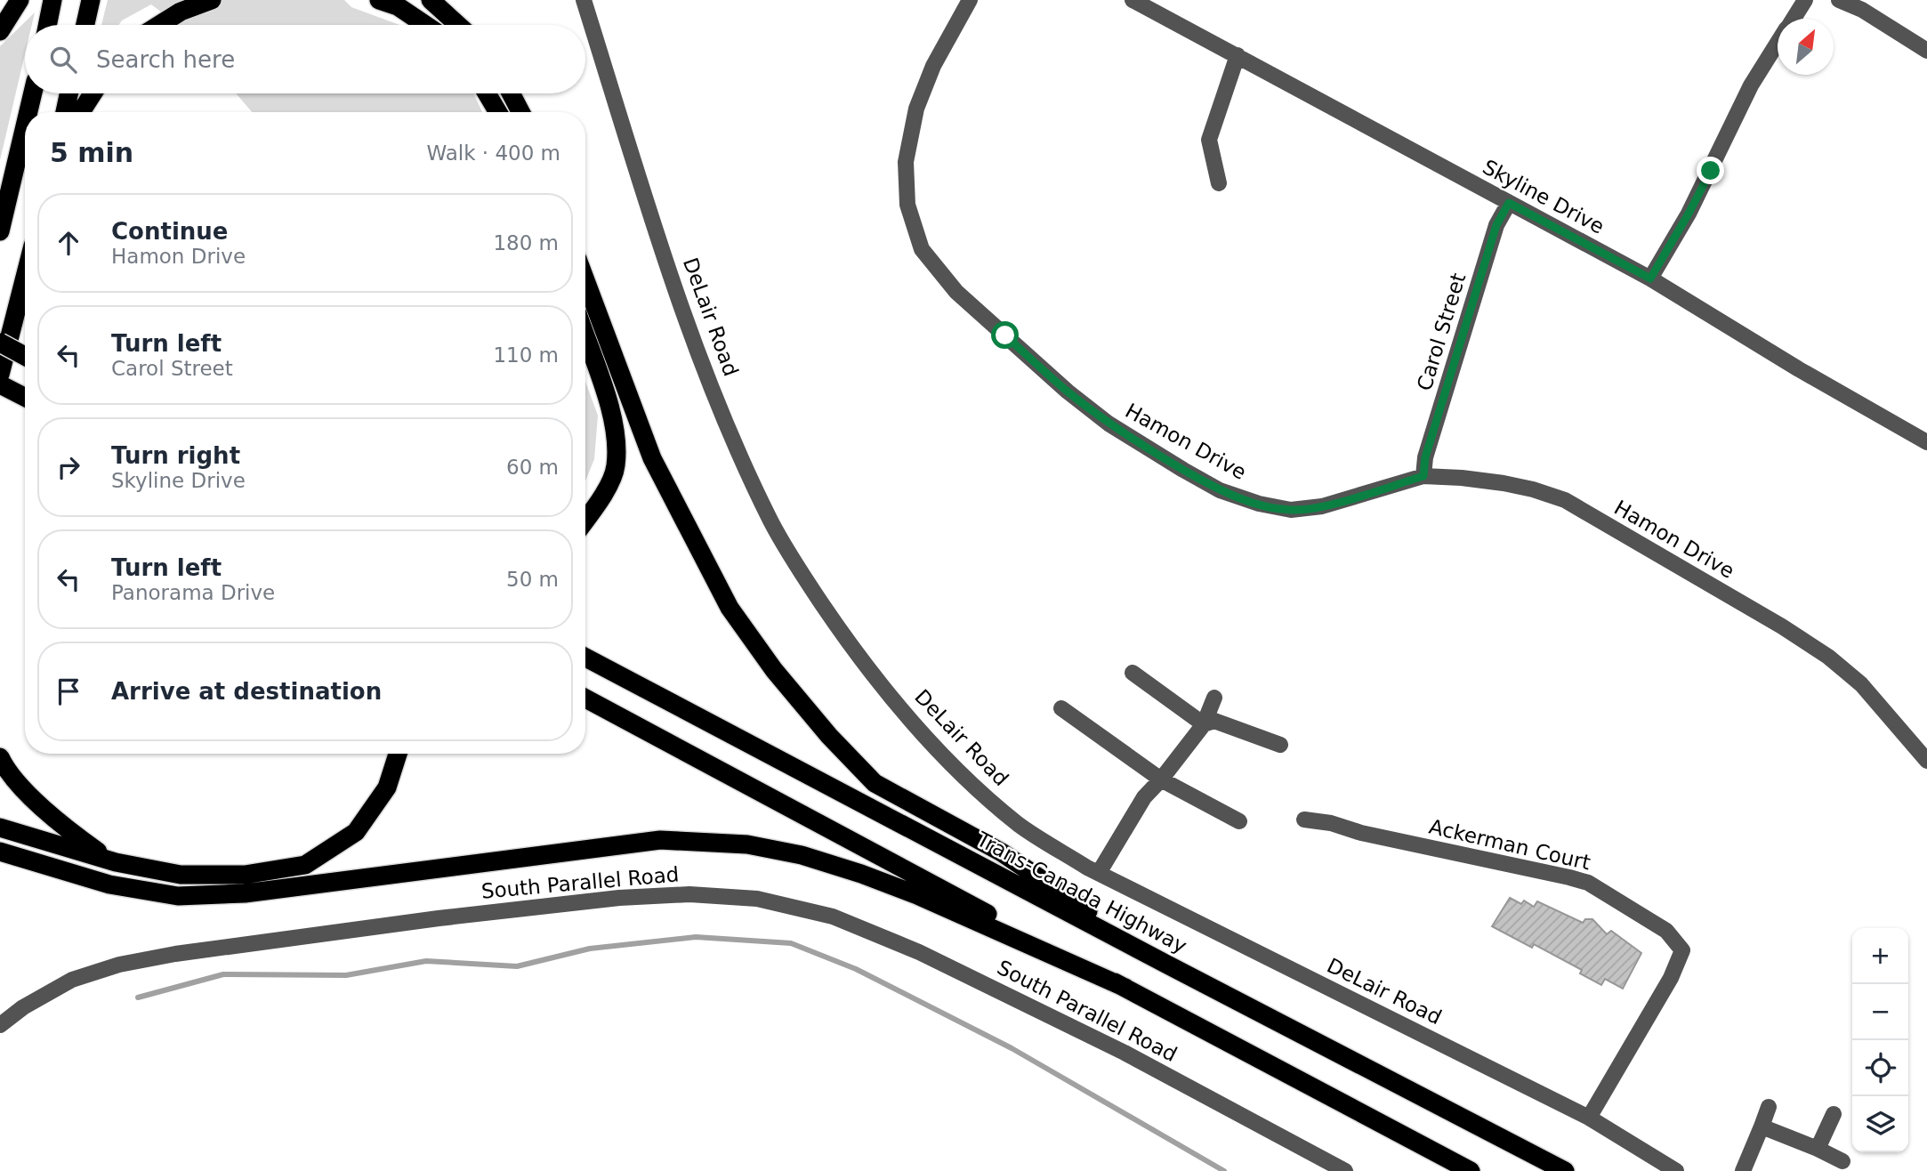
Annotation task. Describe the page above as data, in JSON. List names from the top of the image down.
{
  "streets": {
    "highway": ["Trans-Canada Highway"],
    "street": [
      "Skyline Drive",
      "DeLair Road",
      "Carol Street",
      "Hamon Drive",
      "Ackerman Court",
      "South Parallel Road"
    ]
  },
  "crossings": [
    ["Skyline Drive", "Carol Street"],
    ["DeLair Road", "Ackerman Court"],
    ["Carol Street", "Hamon Drive"]
  ],
  "north": "top right",
  "page": {
    "search": "Search here",
    "heading": ["5 min", "Walk · 400 m"],
    "list": [
      ["Continue", "Hamon Drive", "180 m"],
      ["Turn left", "Carol Street", "110 m"],
      ["Turn right", "Skyline Drive", "60 m"],
      ["Turn left", "Panorama Drive", "50 m"],
      "Arrive at destination"
    ],
    "map_buttons": ["+", "−"]
  }
}
